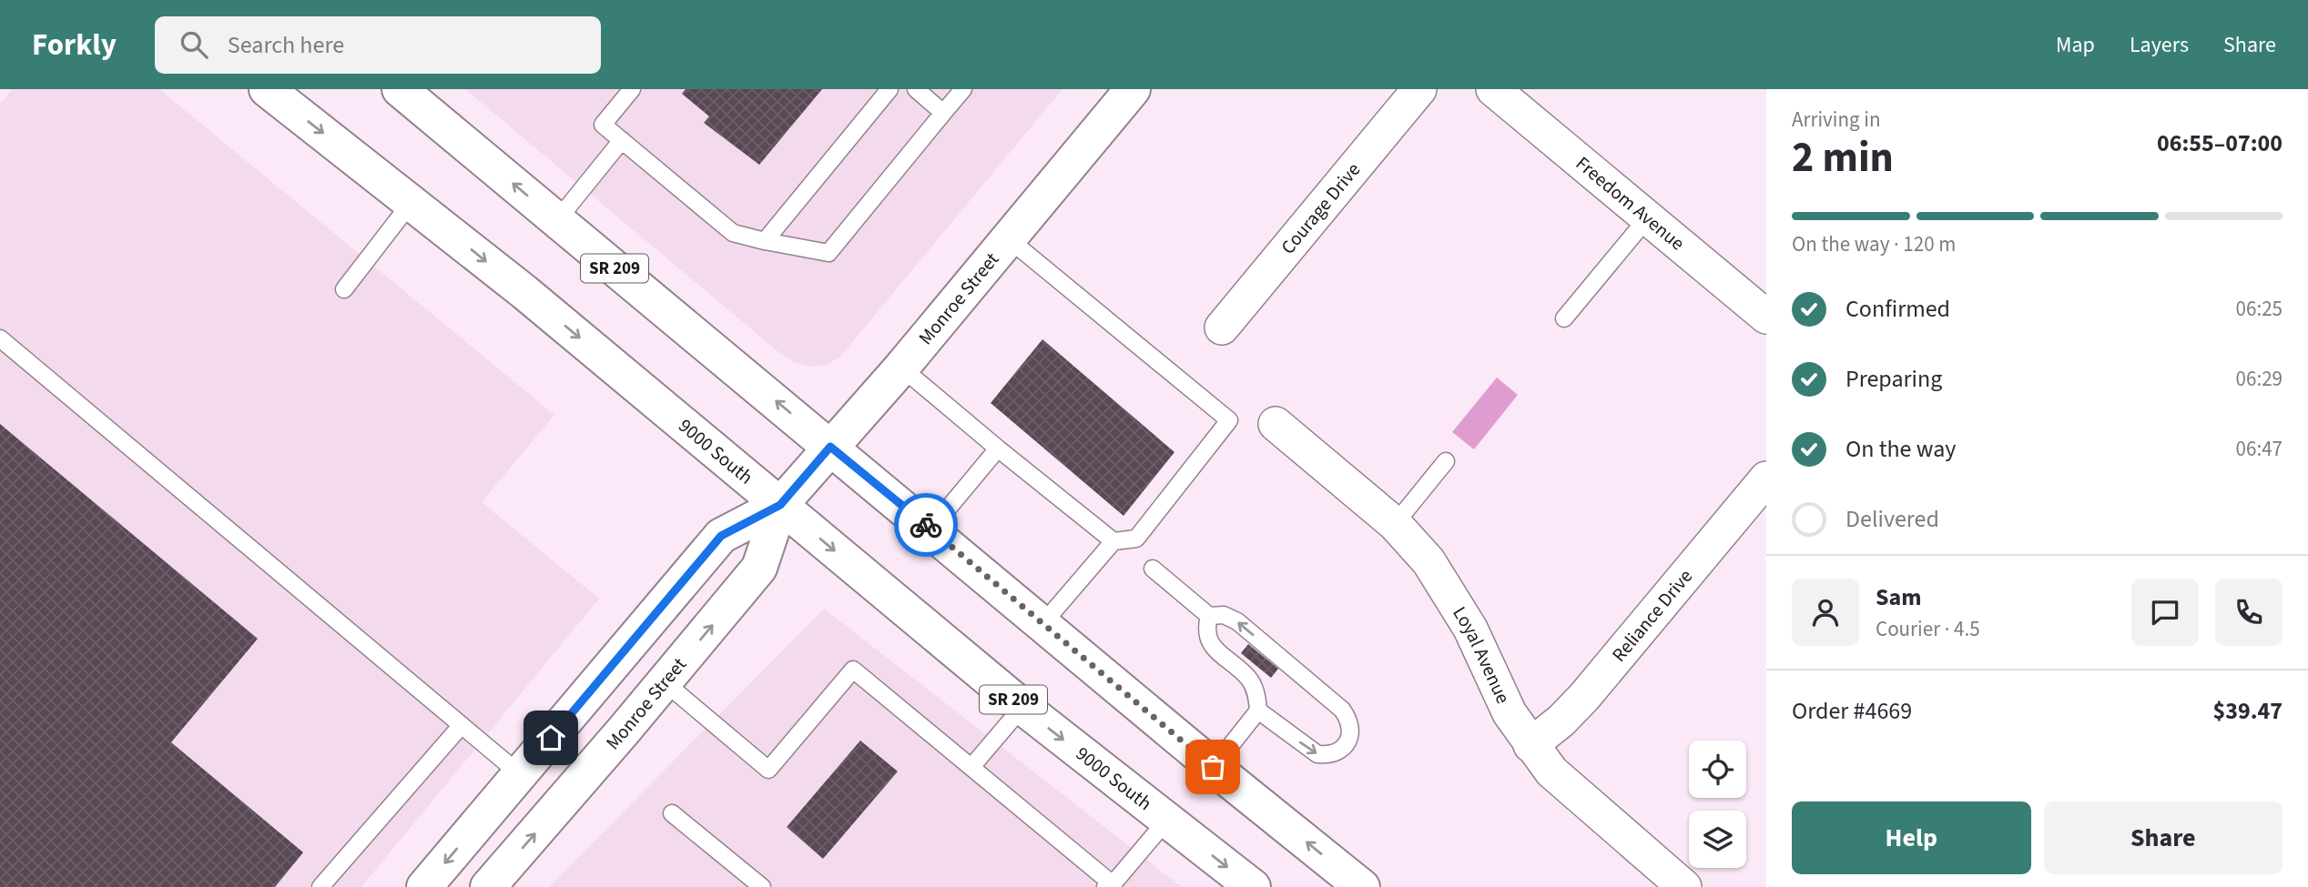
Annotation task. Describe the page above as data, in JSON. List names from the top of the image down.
{
  "streets": {
    "main road": ["SR 209", "Monroe Street", "9000 South"],
    "street": [
      "Freedom Avenue",
      "Courage Drive",
      "Reliance Drive",
      "Loyal Avenue"
    ]
  },
  "crossings": [
    ["SR 209", "Monroe Street"],
    ["Monroe Street", "9000 South"],
    ["Reliance Drive", "Loyal Avenue"]
  ],
  "page": {
    "header": "Forkly",
    "search": "Search here",
    "nav": ["Map", "Layers", "Share"],
    "heading": ["2 min", "Arriving in", "06:55–07:00"],
    "panel": [
      "Sam",
      "Courier · 4.5",
      "Order #4669",
      "$39.47"
    ],
    "bar": "On the way · 120 m",
    "list": [
      ["Confirmed", "06:25"],
      ["Preparing", "06:29"],
      ["On the way", "06:47"],
      "Delivered"
    ],
    "buttons": ["Help", "Share"]
  }
}
